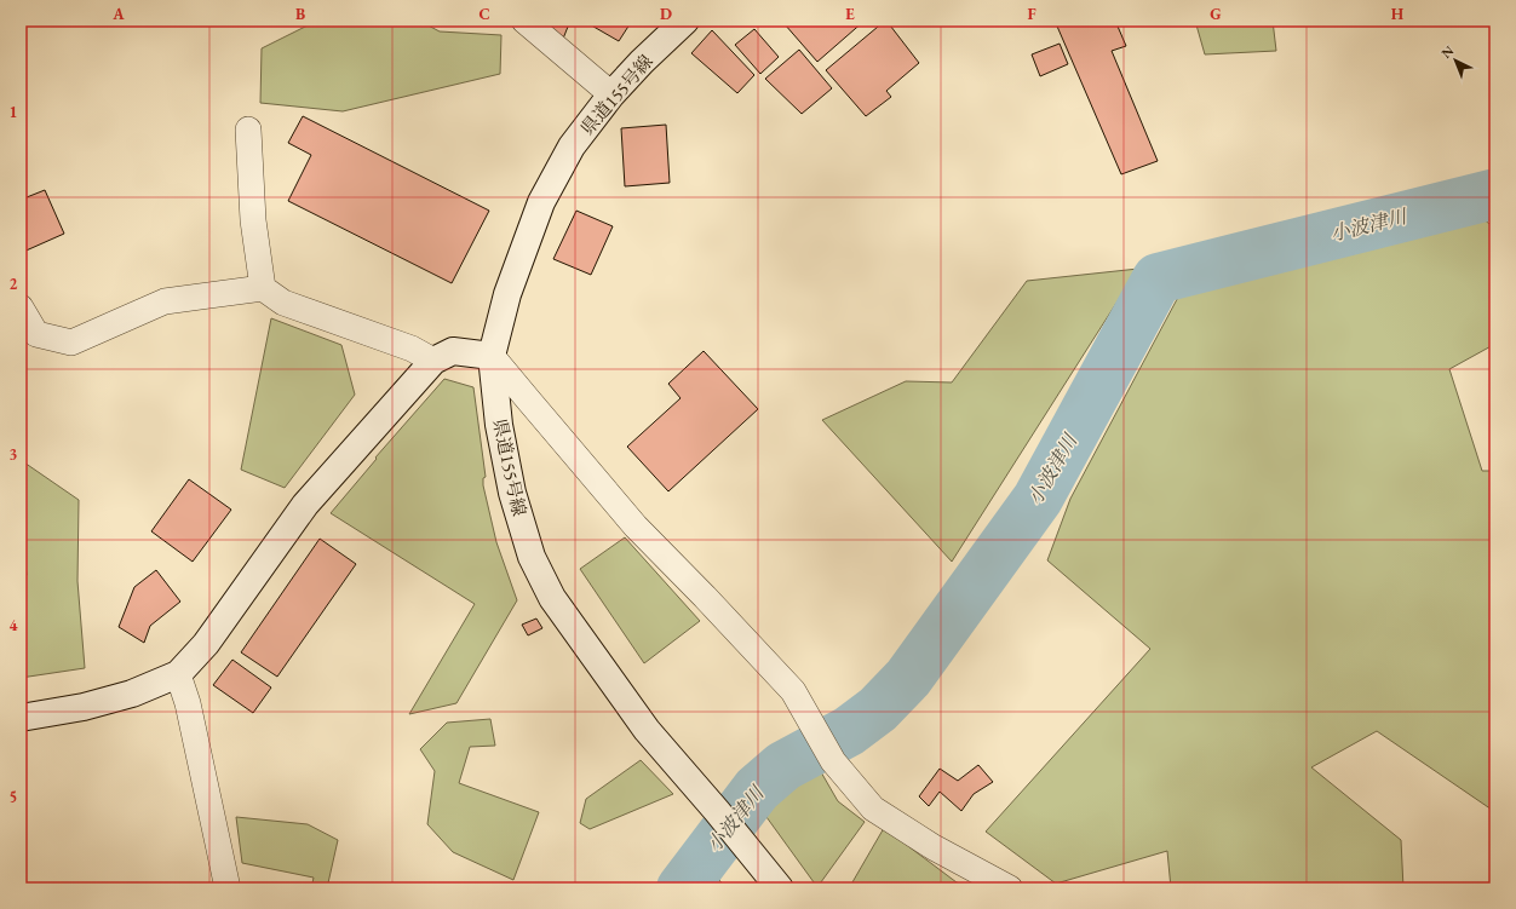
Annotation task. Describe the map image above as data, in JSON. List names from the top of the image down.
{
  "streets": {
    "main road": ["県道155号線"]
  },
  "water": ["小波津川"],
  "north": "top left",
  "grid": {
    "columns": [
      "A",
      "B",
      "C",
      "D",
      "E",
      "F",
      "G",
      "H"
    ],
    "rows": [
      "1",
      "2",
      "3",
      "4",
      "5"
    ]
  }
}
